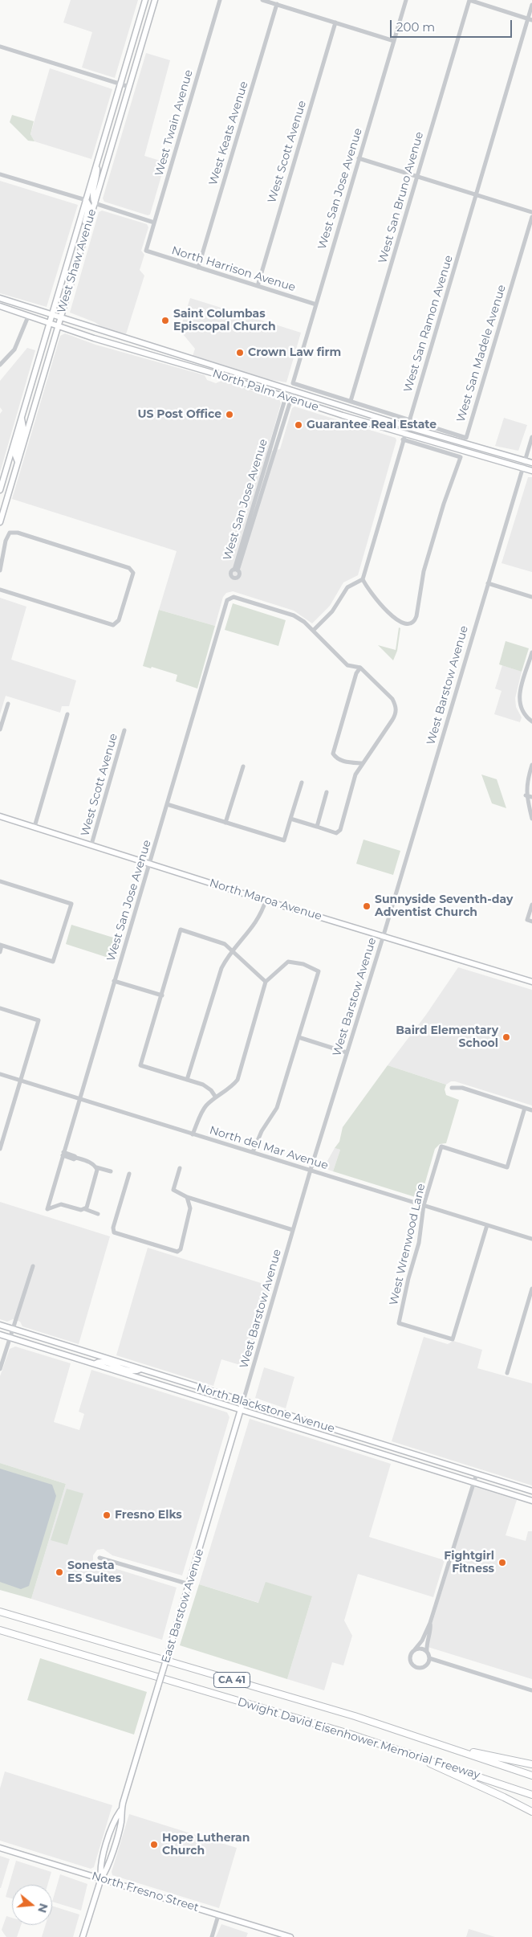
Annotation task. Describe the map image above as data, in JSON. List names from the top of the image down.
{
  "streets": {
    "highway": ["CA 41", "Dwight David Eisenhower Memorial Freeway"],
    "main road": [
      "West Shaw Avenue",
      "North Palm Avenue",
      "North Maroa Avenue",
      "North Blackstone Avenue",
      "East Barstow Avenue",
      "North Fresno Street"
    ],
    "street": [
      "West Twain Avenue",
      "West Keats Avenue",
      "West Scott Avenue",
      "West San Jose Avenue",
      "West San Bruno Avenue",
      "North Harrison Avenue",
      "West San Ramon Avenue",
      "West San Madele Avenue",
      "West Barstow Avenue",
      "North del Mar Avenue",
      "West Wrenwood Lane"
    ]
  },
  "crossings": [
    ["West Twain Avenue", "North Harrison Avenue"],
    ["West Keats Avenue", "North Harrison Avenue"],
    ["West Scott Avenue", "North Harrison Avenue"],
    ["West Scott Avenue", "North Maroa Avenue"],
    ["West San Jose Avenue", "West San Bruno Avenue"],
    ["West San Jose Avenue", "North Harrison Avenue"],
    ["West San Jose Avenue", "North Maroa Avenue"],
    ["West San Jose Avenue", "North del Mar Avenue"],
    ["West Shaw Avenue", "North Palm Avenue"],
    ["West San Ramon Avenue", "West San Madele Avenue"],
    ["West San Ramon Avenue", "North Palm Avenue"],
    ["North Palm Avenue", "West Barstow Avenue"],
    ["West Barstow Avenue", "North Maroa Avenue"],
    ["West Barstow Avenue", "North del Mar Avenue"],
    ["West Barstow Avenue", "North Blackstone Avenue"],
    ["West Barstow Avenue", "East Barstow Avenue"],
    ["North del Mar Avenue", "West Wrenwood Lane"],
    ["North Blackstone Avenue", "East Barstow Avenue"],
    ["East Barstow Avenue", "North Fresno Street"]
  ],
  "places": [
    "Saint Columbas Episcopal Church",
    "Crown Law firm",
    "US Post Office",
    "Guarantee Real Estate",
    "Sunnyside Seventh-day Adventist Church",
    "Baird Elementary School",
    "Fresno Elks",
    "Fightgirl Fitness",
    "Sonesta ES Suites",
    "Hope Lutheran Church"
  ],
  "scale_bar": "200 m",
  "north": "right"
}
